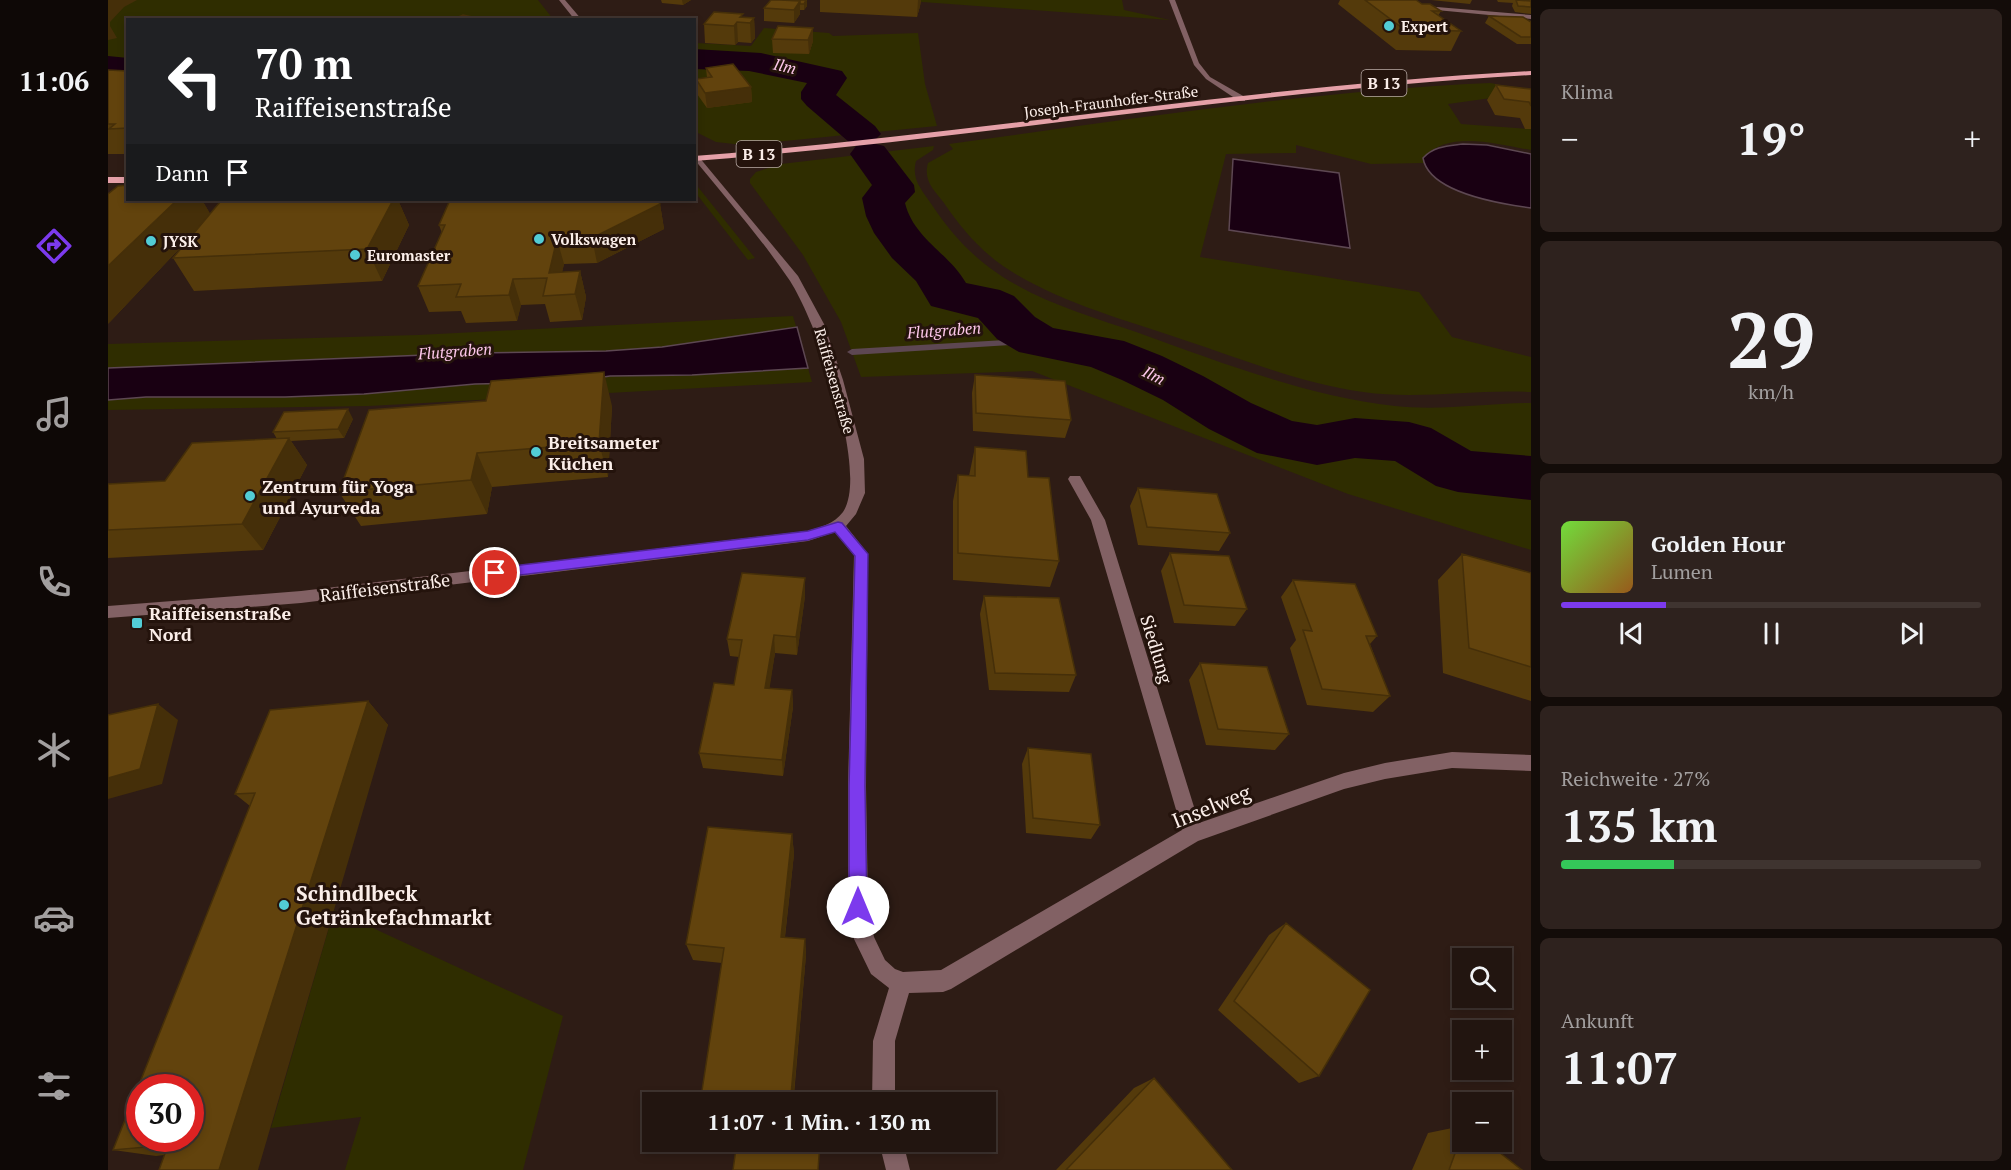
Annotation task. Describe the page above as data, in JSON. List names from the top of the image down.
{
  "streets": {
    "main road": ["B 13", "Joseph-Fraunhofer-Straße"],
    "street": ["Raiffeisenstraße", "Siedlung", "Inselweg"]
  },
  "crossings": [
    ["Joseph-Fraunhofer-Straße", "Raiffeisenstraße"],
    ["Siedlung", "Inselweg"]
  ],
  "water": ["Ilm", "Flutgraben"],
  "places": {
    "other": [
      "Expert",
      "Volkswagen",
      "JYSK",
      "Euromaster",
      "Breitsameter Küchen",
      "Zentrum für Yoga und Ayurveda",
      "Schindlbeck Getränkefachmarkt"
    ],
    "transit": ["Raiffeisenstraße Nord"]
  },
  "page": {
    "tabs": "11:06",
    "tile": [
      "Klima",
      ["29", "km/h"],
      ["Reichweite · 27%", "135 km"],
      ["Ankunft", "11:07"]
    ],
    "turn": ["70 m", "Raiffeisenstraße"],
    "heat": ["−", "19°", "+"],
    "then": "Dann",
    "song": ["Golden Hour", "Lumen"],
    "map_buttons": ["+", "−"],
    "limit": "30",
    "trip": "11:07 · 1 Min. · 130 m"
  }
}
